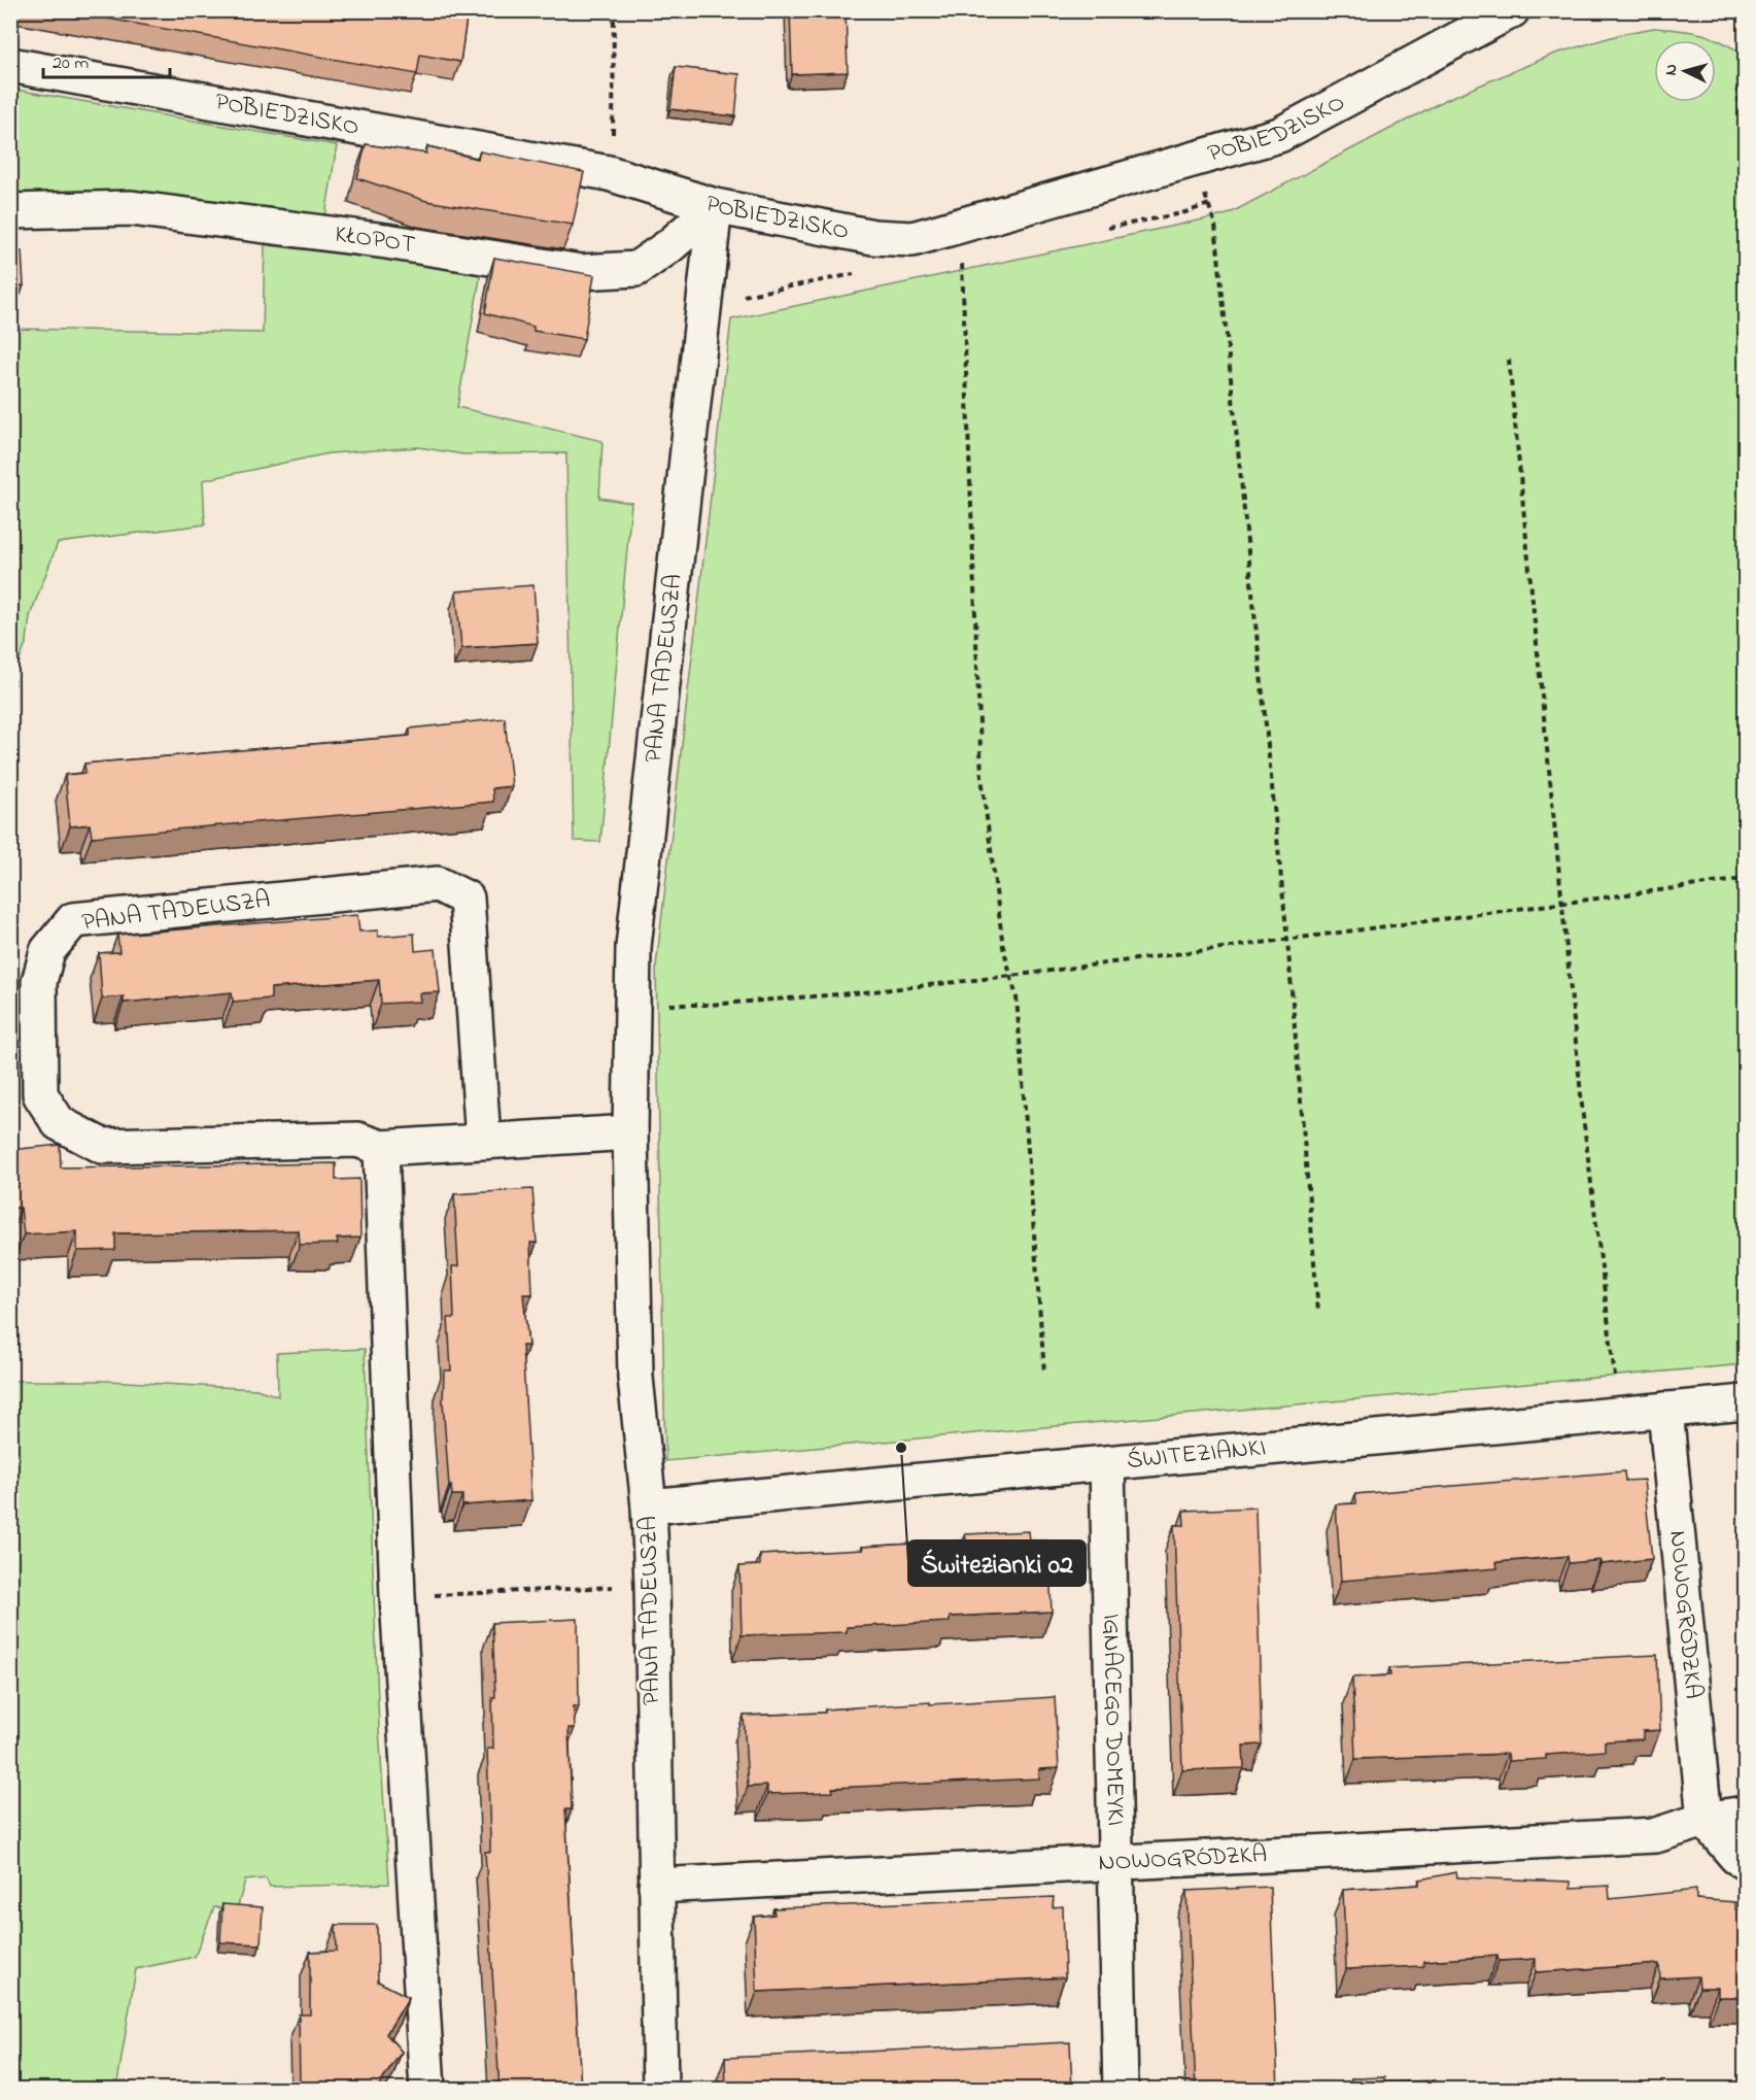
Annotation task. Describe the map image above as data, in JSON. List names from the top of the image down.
{
  "streets": {
    "street": [
      "POBIEDZISKO",
      "KŁOPOT",
      "PANA TADEUSZA",
      "ŚWITEZIANKI",
      "NOWOGRÓDZKA",
      "IGNACEGO DOMEYKI"
    ]
  },
  "crossings": [
    ["POBIEDZISKO", "KŁOPOT"],
    ["POBIEDZISKO", "PANA TADEUSZA"],
    ["KŁOPOT", "PANA TADEUSZA"],
    ["PANA TADEUSZA", "ŚWITEZIANKI"],
    ["PANA TADEUSZA", "NOWOGRÓDZKA"],
    ["ŚWITEZIANKI", "NOWOGRÓDZKA"],
    ["ŚWITEZIANKI", "IGNACEGO DOMEYKI"],
    ["NOWOGRÓDZKA", "IGNACEGO DOMEYKI"]
  ],
  "places": ["Świtezianki 02"],
  "scale_bar": "20 m",
  "north": "left"
}
